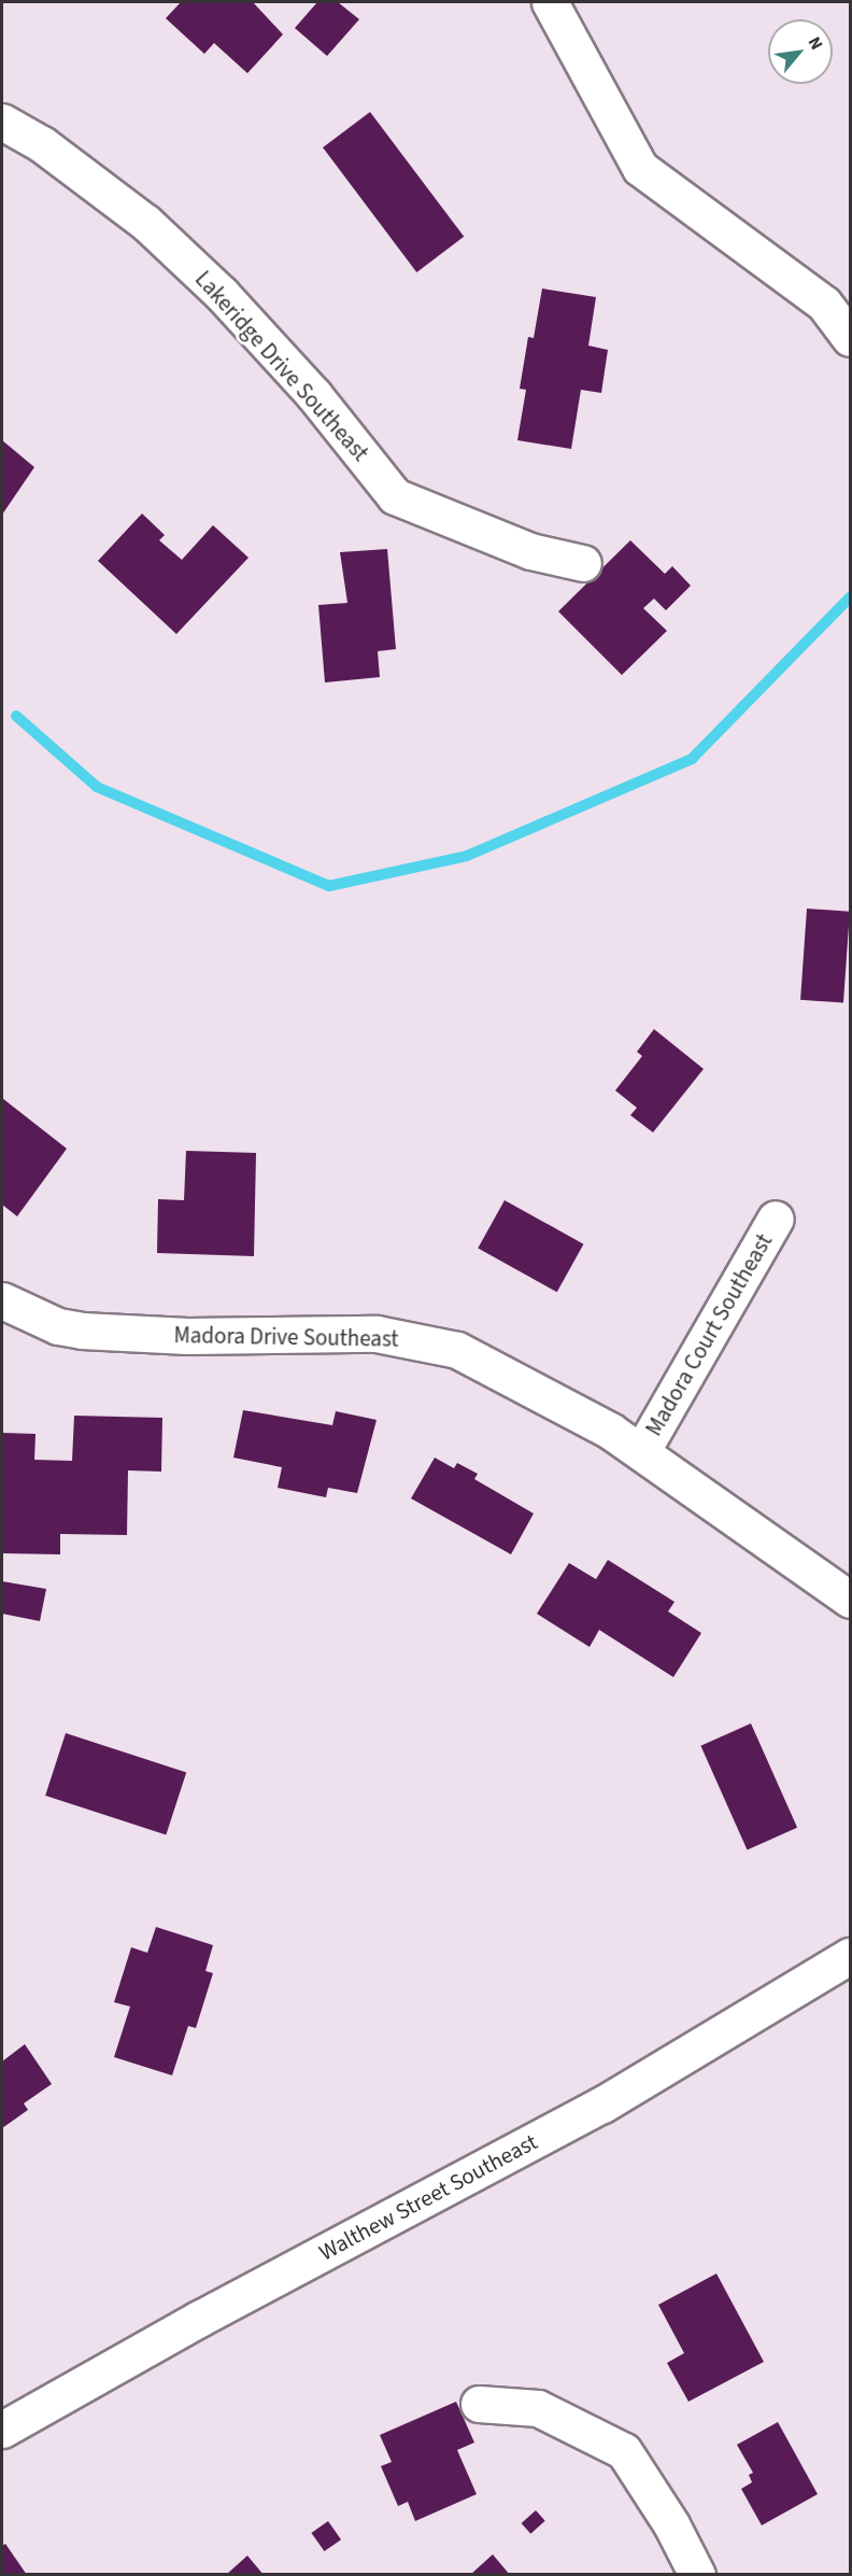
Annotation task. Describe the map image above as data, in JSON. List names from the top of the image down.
{
  "streets": {
    "street": [
      "Lakeridge Drive Southeast",
      "Madora Court Southeast",
      "Madora Drive Southeast",
      "Walthew Street Southeast"
    ]
  },
  "crossings": [
    ["Madora Court Southeast", "Madora Drive Southeast"]
  ],
  "north": "top right"
}
